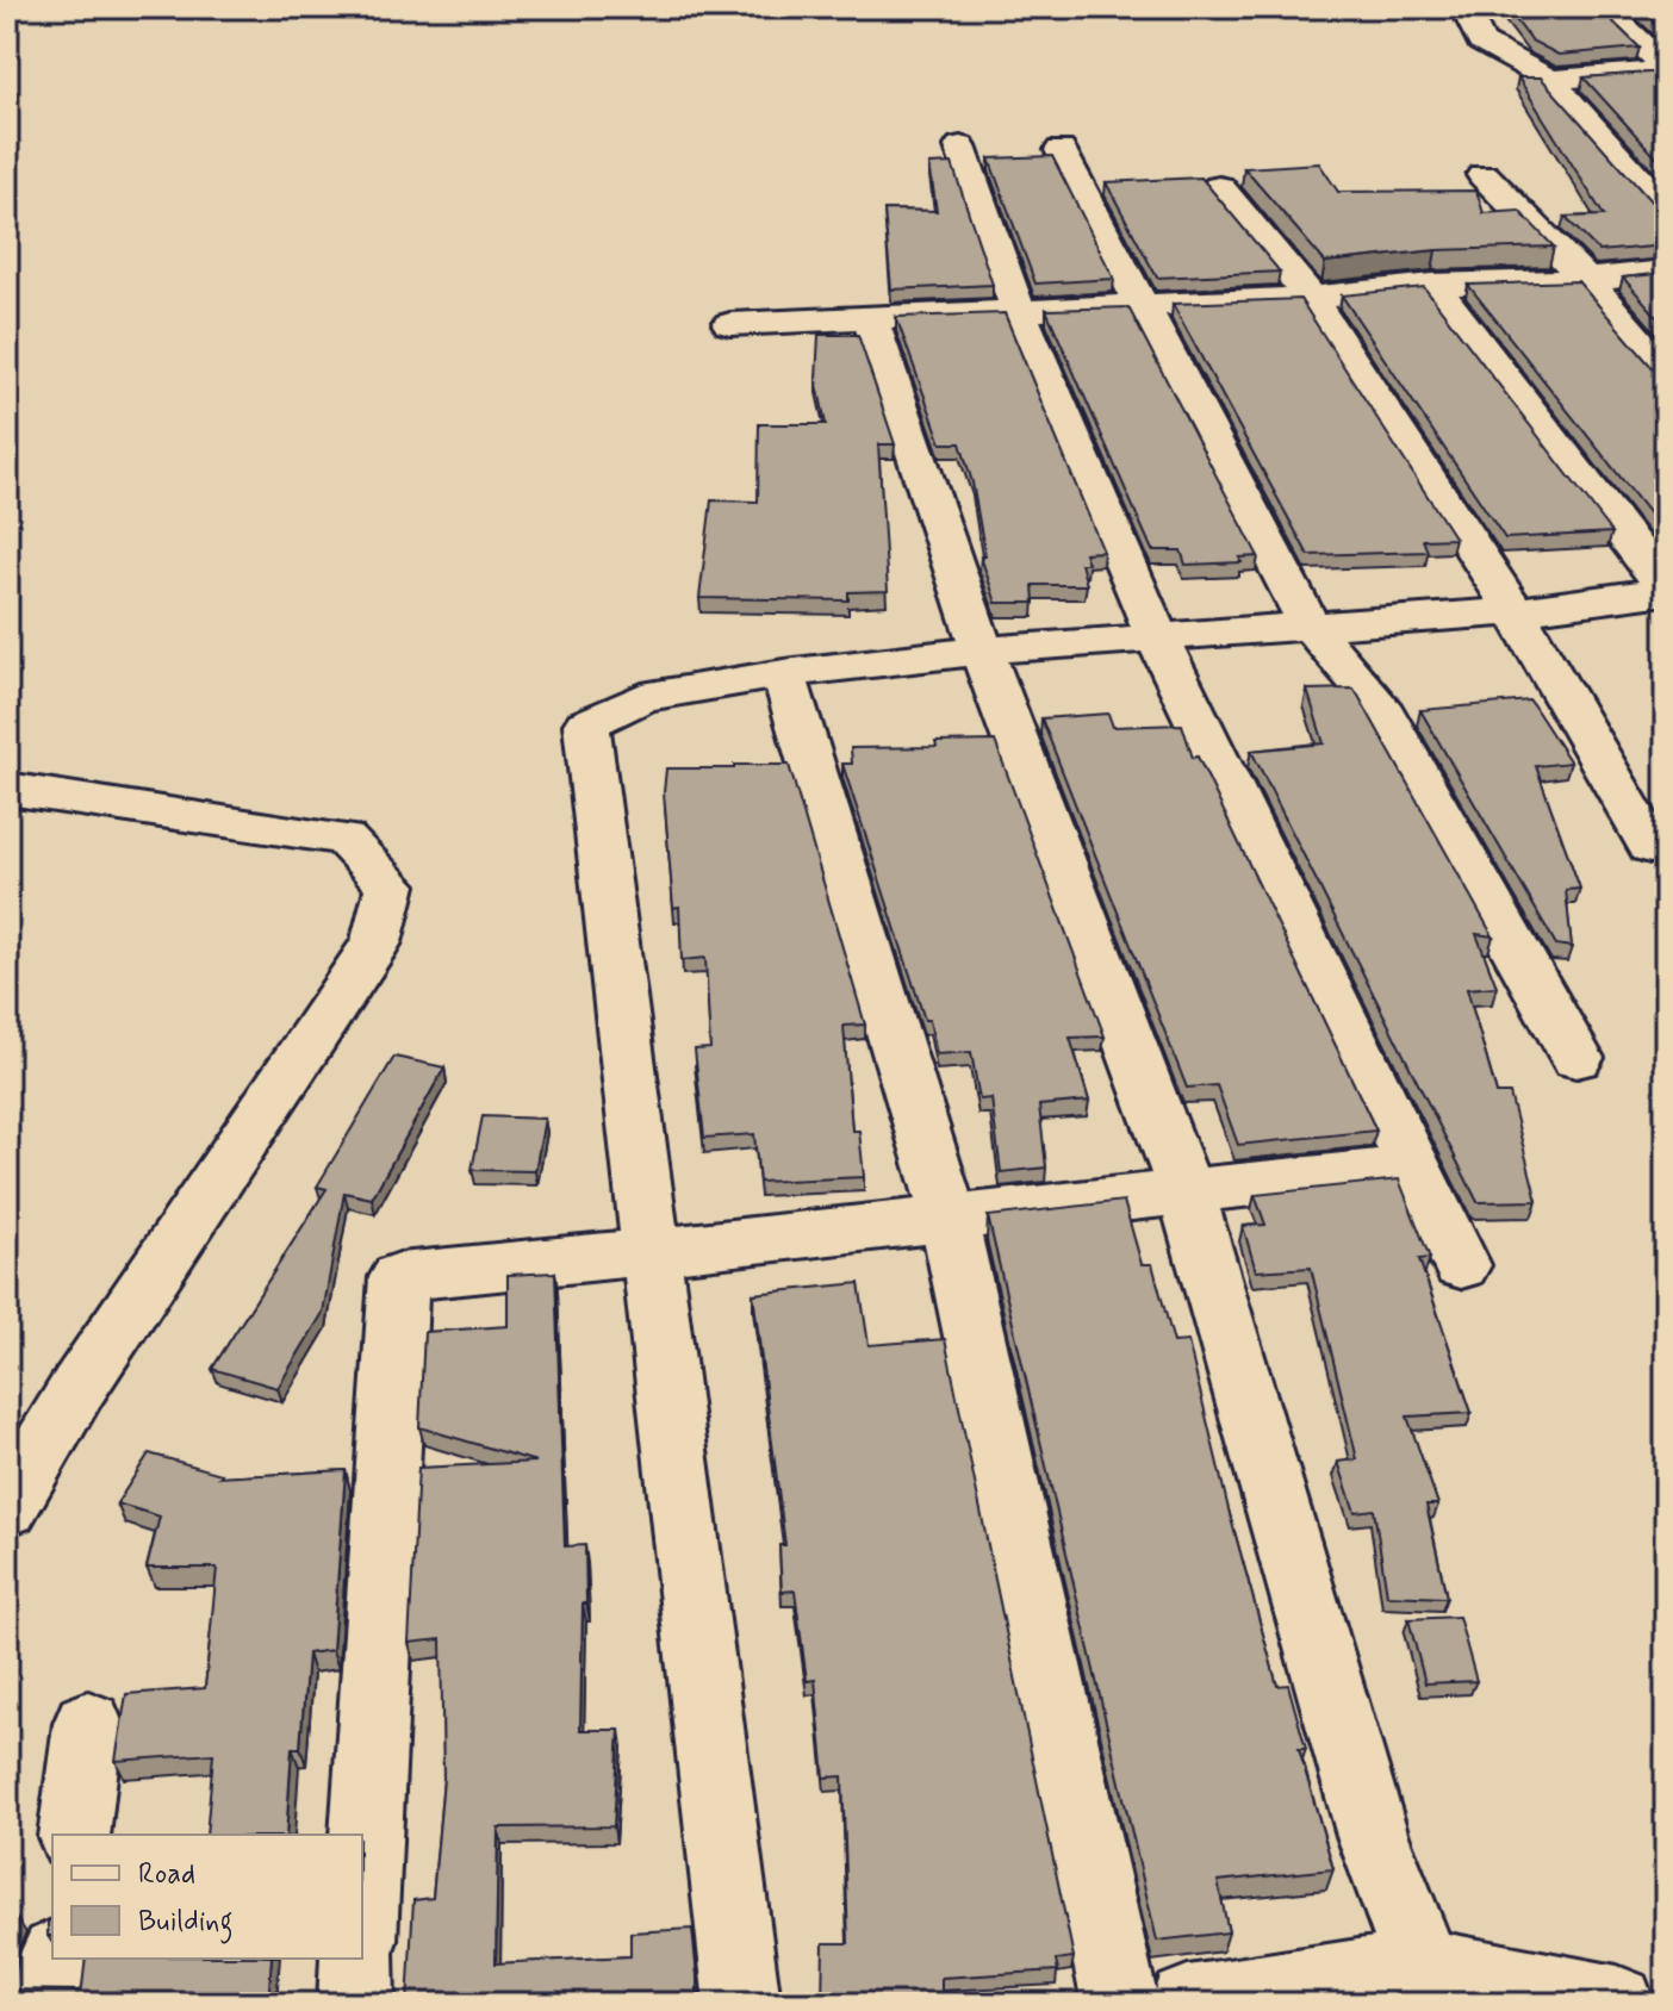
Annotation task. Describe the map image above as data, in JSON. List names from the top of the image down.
{
  "legend": ["Road", "Building"]
}
